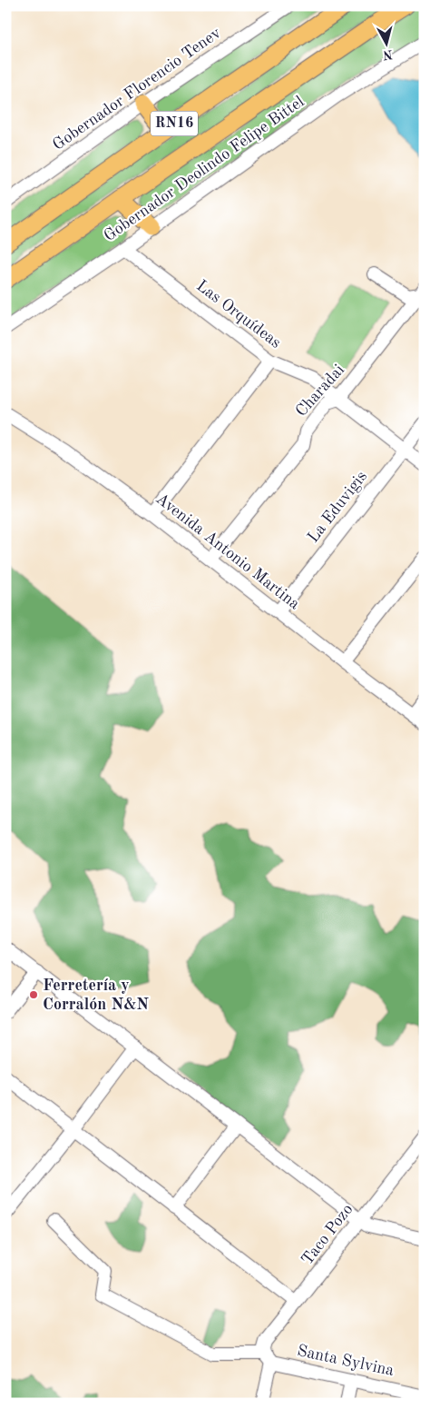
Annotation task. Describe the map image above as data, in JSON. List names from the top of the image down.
{
  "streets": {
    "highway": ["RN16"],
    "street": [
      "Gobernador Florencio Tenev",
      "Gobernador Deolindo Felipe Bittel",
      "Las Orquídeas",
      "Charadai",
      "La Eduvigis",
      "Avenida Antonio Martina",
      "Taco Pozo",
      "Santa Sylvina"
    ]
  },
  "crossings": [
    ["Gobernador Deolindo Felipe Bittel", "Las Orquídeas"],
    ["Las Orquídeas", "Charadai"],
    ["Las Orquídeas", "La Eduvigis"],
    ["Charadai", "Avenida Antonio Martina"],
    ["La Eduvigis", "Avenida Antonio Martina"],
    ["Taco Pozo", "Santa Sylvina"]
  ],
  "places": ["Ferretería y Corralón N&N"],
  "north": "bottom"
}
